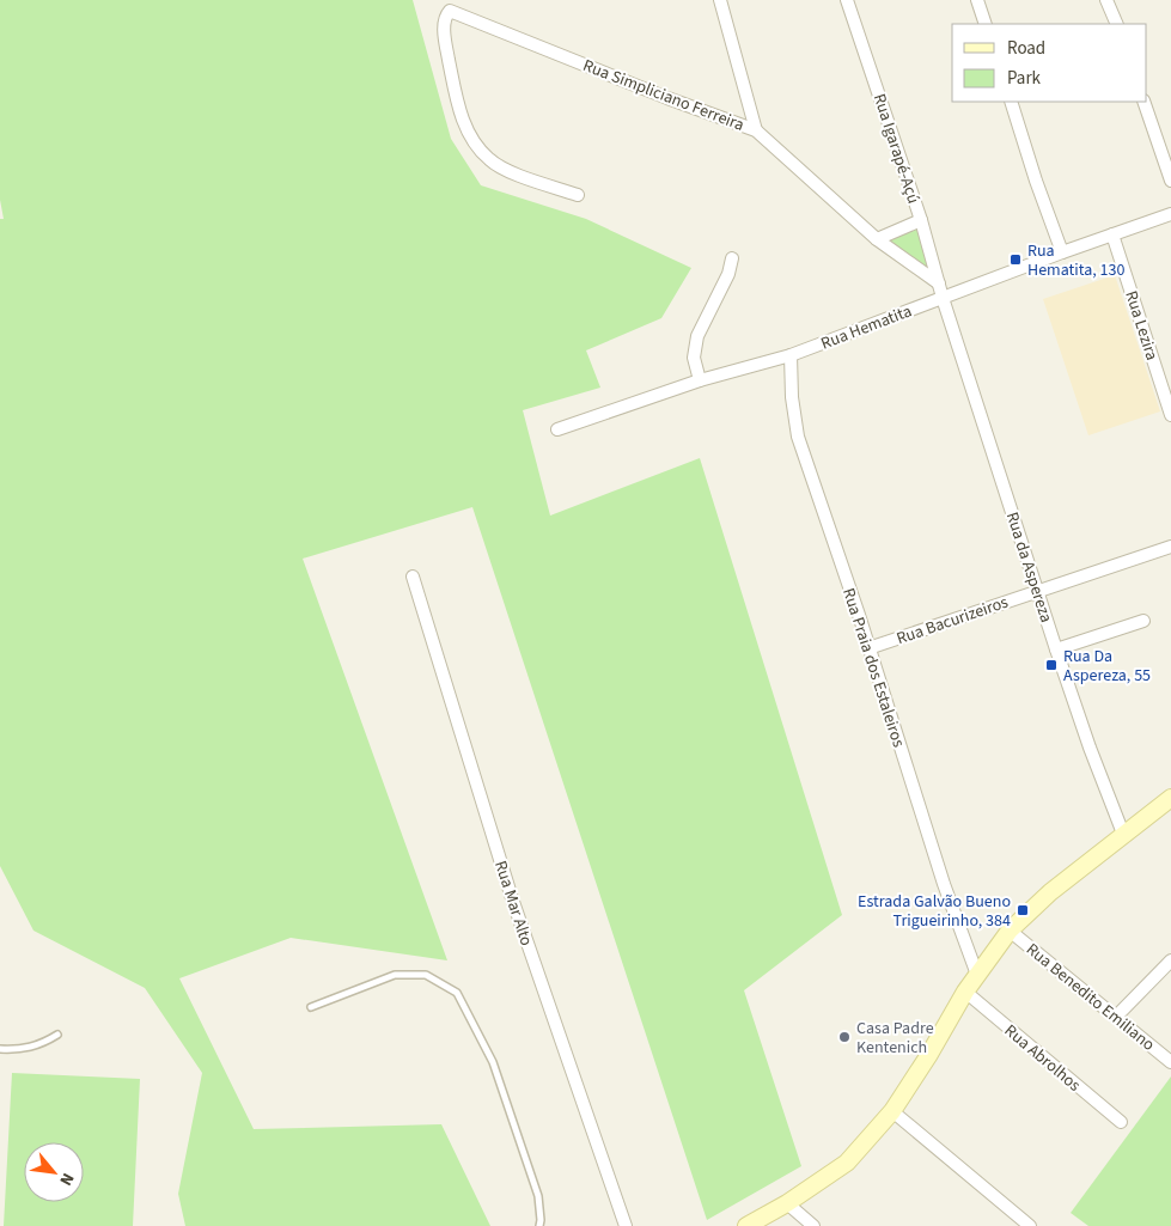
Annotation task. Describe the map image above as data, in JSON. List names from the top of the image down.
{
  "streets": {
    "street": [
      "Rua Simpliciano Ferreira",
      "Rua Igarapé-Açú",
      "Rua Lezira",
      "Rua Hematita",
      "Rua da Aspereza",
      "Rua Bacurizeiros",
      "Rua Praia dos Estaleiros",
      "Rua Mar Alto",
      "Rua Benedito Emiliano",
      "Rua Abrolhos"
    ]
  },
  "crossings": [
    ["Rua Simpliciano Ferreira", "Rua Igarapé-Açú"],
    ["Rua Igarapé-Açú", "Rua Hematita"],
    ["Rua Igarapé-Açú", "Rua da Aspereza"],
    ["Rua Lezira", "Rua Hematita"],
    ["Rua Hematita", "Rua da Aspereza"],
    ["Rua Hematita", "Rua Praia dos Estaleiros"],
    ["Rua da Aspereza", "Rua Bacurizeiros"],
    ["Rua Bacurizeiros", "Rua Praia dos Estaleiros"]
  ],
  "places": {
    "transit": ["Rua Hematita, 130", "Rua Da Aspereza, 55", "Estrada Galvão Bueno Trigueirinho, 384"],
    "other": ["Casa Padre Kentenich"]
  },
  "legend": ["Road", "Park"],
  "north": "bottom right"
}
